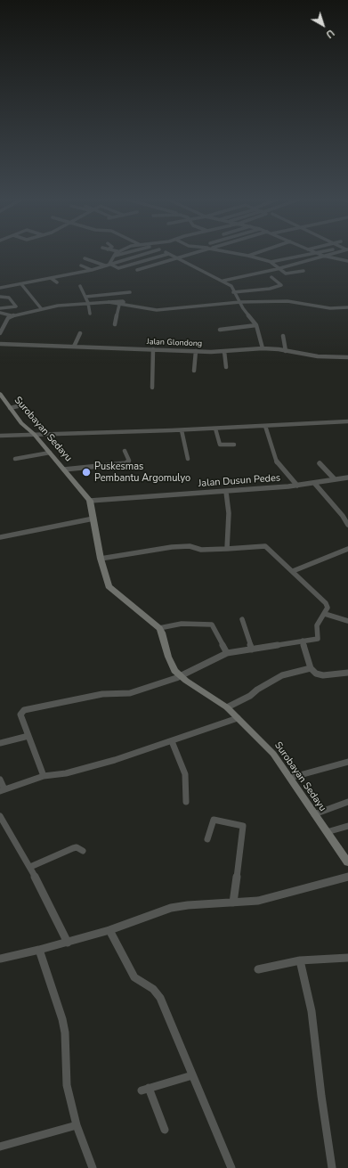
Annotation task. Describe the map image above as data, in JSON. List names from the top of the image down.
{
  "streets": {
    "main road": ["Surobayan Sedayu"],
    "street": ["Jalan Glondong", "Jalan Dusun Pedes"]
  },
  "crossings": [
    ["Surobayan Sedayu", "Jalan Dusun Pedes"]
  ],
  "places": ["Puskesmas Pembantu Argomulyo"],
  "north": "bottom right"
}
